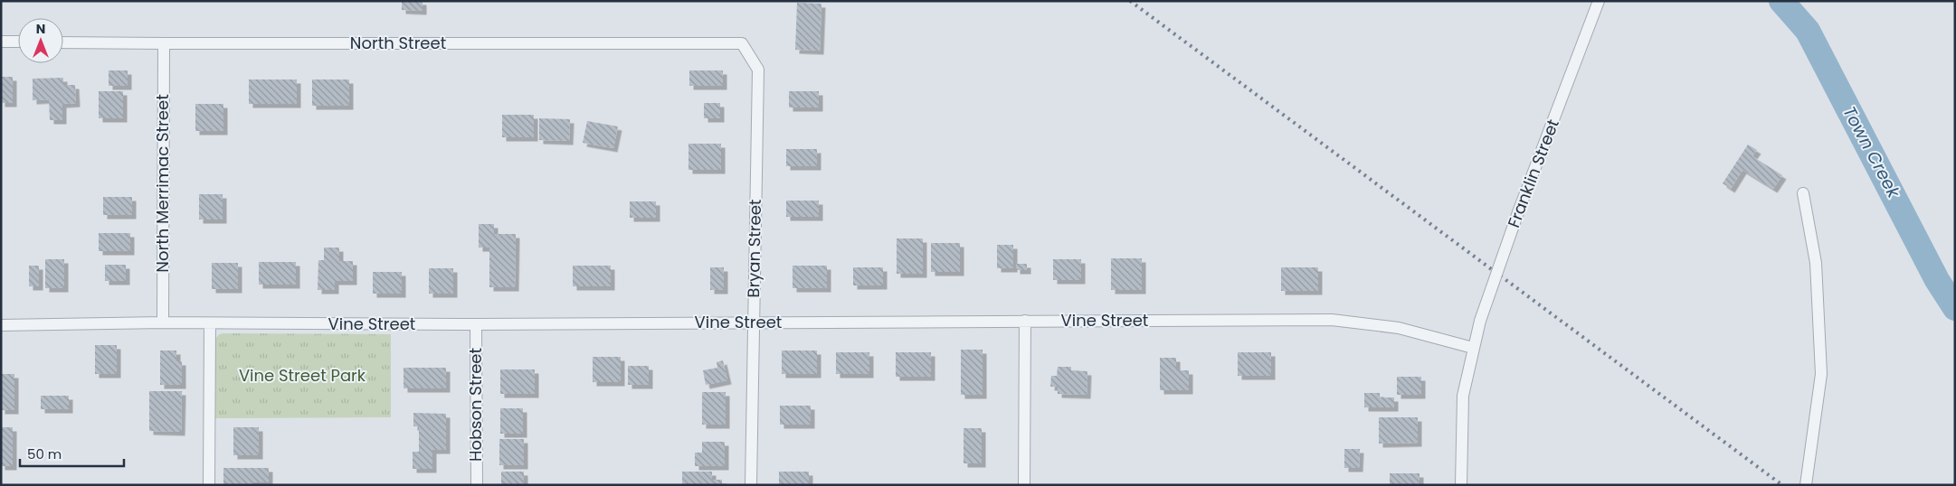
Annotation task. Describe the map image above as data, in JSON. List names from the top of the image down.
{
  "streets": {
    "street": [
      "North Street",
      "Franklin Street",
      "North Merrimac Street",
      "Bryan Street",
      "Vine Street",
      "Hobson Street"
    ]
  },
  "crossings": [
    ["North Street", "North Merrimac Street"],
    ["North Street", "Bryan Street"],
    ["Franklin Street", "Vine Street"],
    ["North Merrimac Street", "Vine Street"],
    ["Bryan Street", "Vine Street"],
    ["Vine Street", "Hobson Street"]
  ],
  "water": ["Town Creek"],
  "parks": ["Vine Street Park"],
  "scale_bar": "50 m",
  "north": "top"
}
